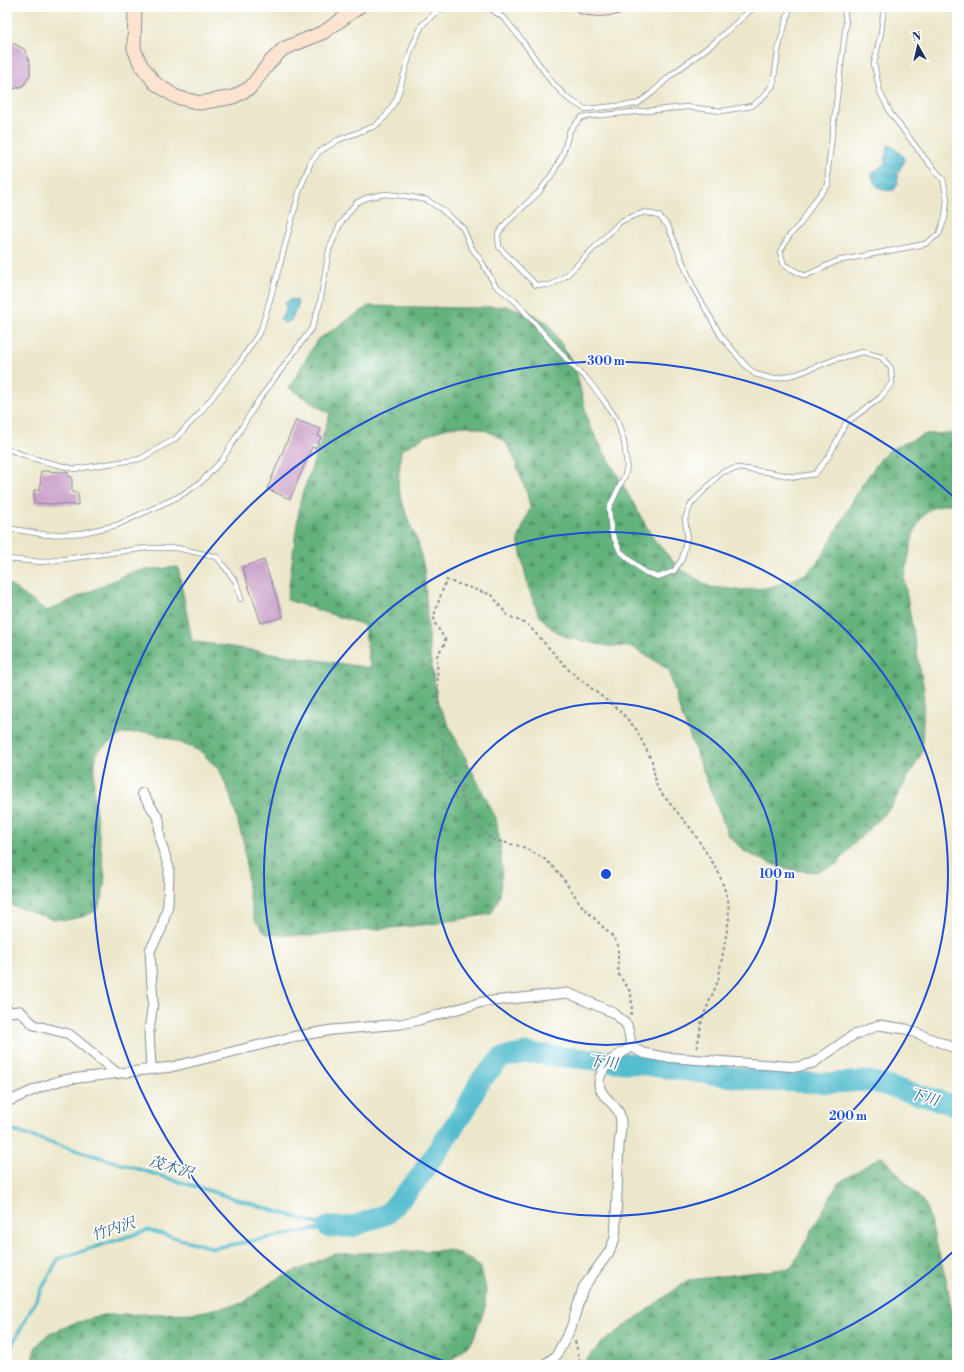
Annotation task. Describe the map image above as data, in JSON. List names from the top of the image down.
{
  "water": ["下川", "茂木沢", "竹内沢"],
  "north": "top",
  "rings": ["300 m", "100 m", "200 m"]
}
